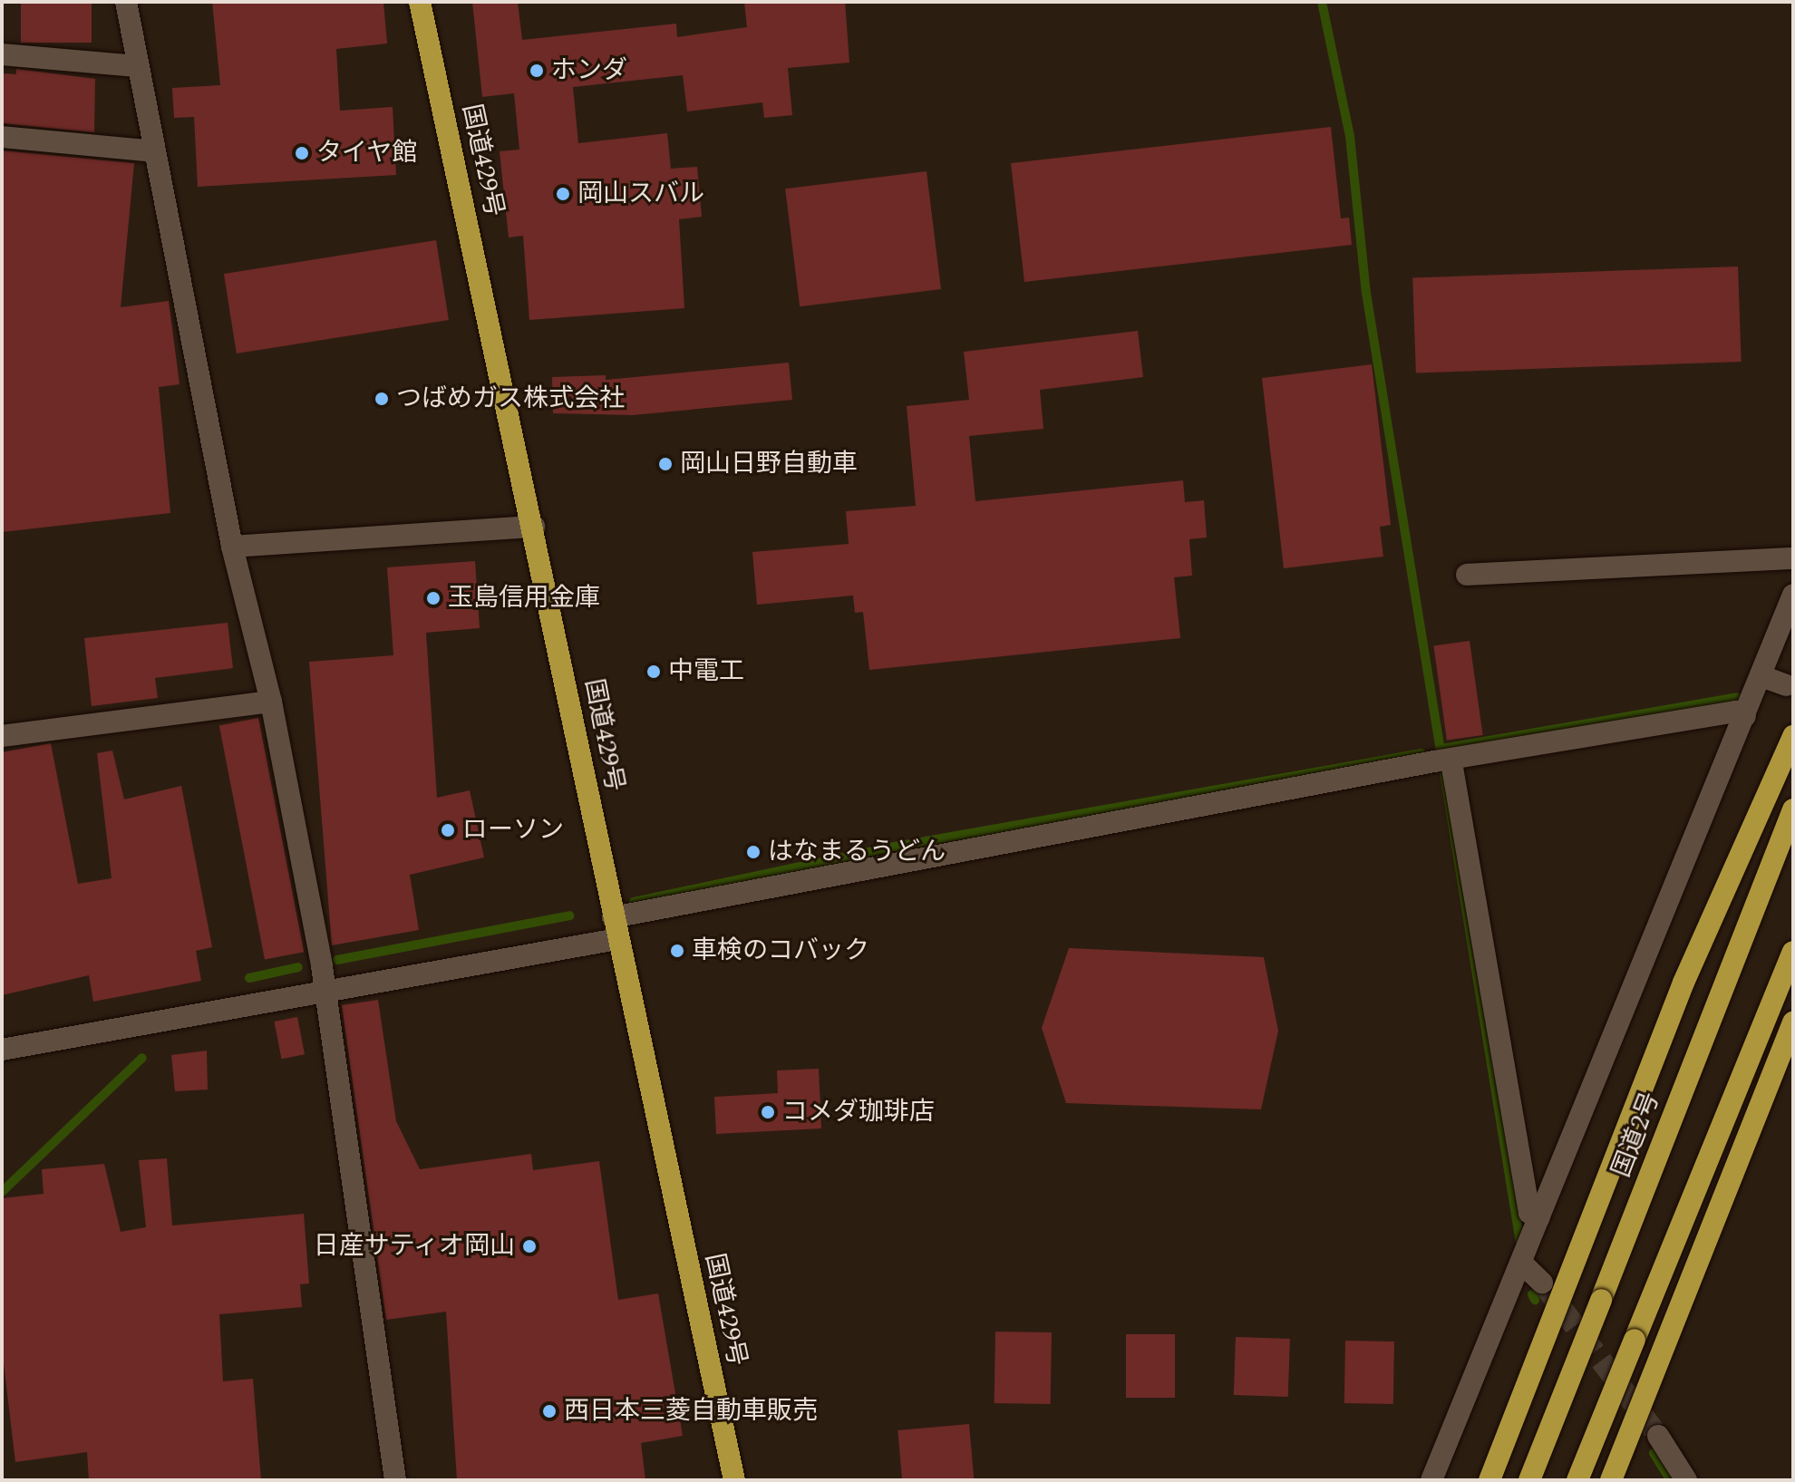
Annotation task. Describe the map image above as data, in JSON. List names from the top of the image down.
{
  "streets": {
    "highway": ["国道429号", "国道2号"]
  },
  "places": [
    "ホンダ",
    "タイヤ館",
    "岡山スバル",
    "つばめガス株式会社",
    "岡山日野自動車",
    "玉島信用金庫",
    "中電工",
    "ローソン",
    "はなまるうどん",
    "車検のコバック",
    "コメダ珈琲店",
    "日産サティオ岡山",
    "西日本三菱自動車販売"
  ]
}
